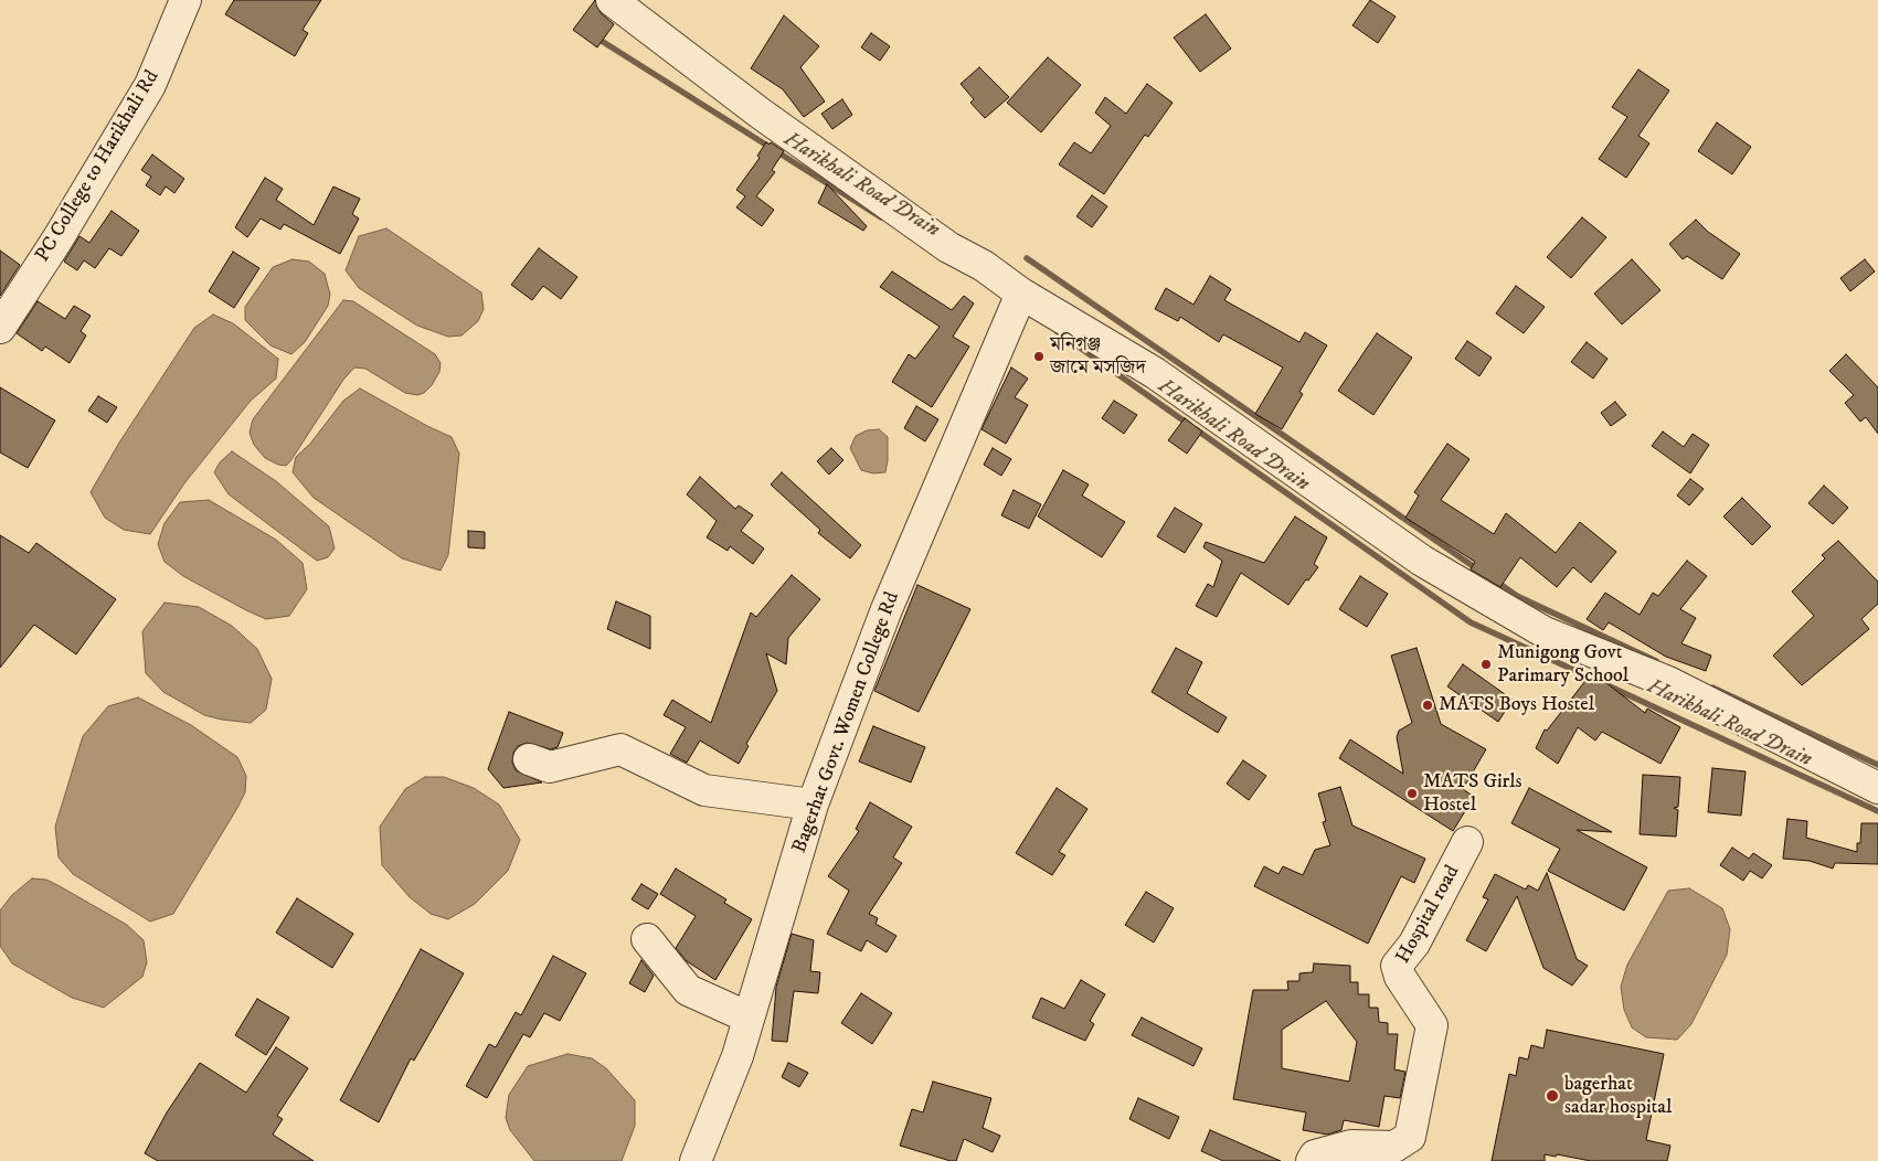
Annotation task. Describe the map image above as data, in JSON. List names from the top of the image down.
{
  "streets": {
    "street": ["PC College to Harikhali Rd", "Bagerhat Govt. Women College Rd", "Hospital road"]
  },
  "water": ["Harikhali Road Drain"],
  "places": [
    "মনিগঞ্জ জামে মসজিদ",
    "Munigong Govt Parimary School",
    "MATS Boys Hostel",
    "MATS Girls Hostel",
    "bagerhat sadar hospital"
  ]
}
